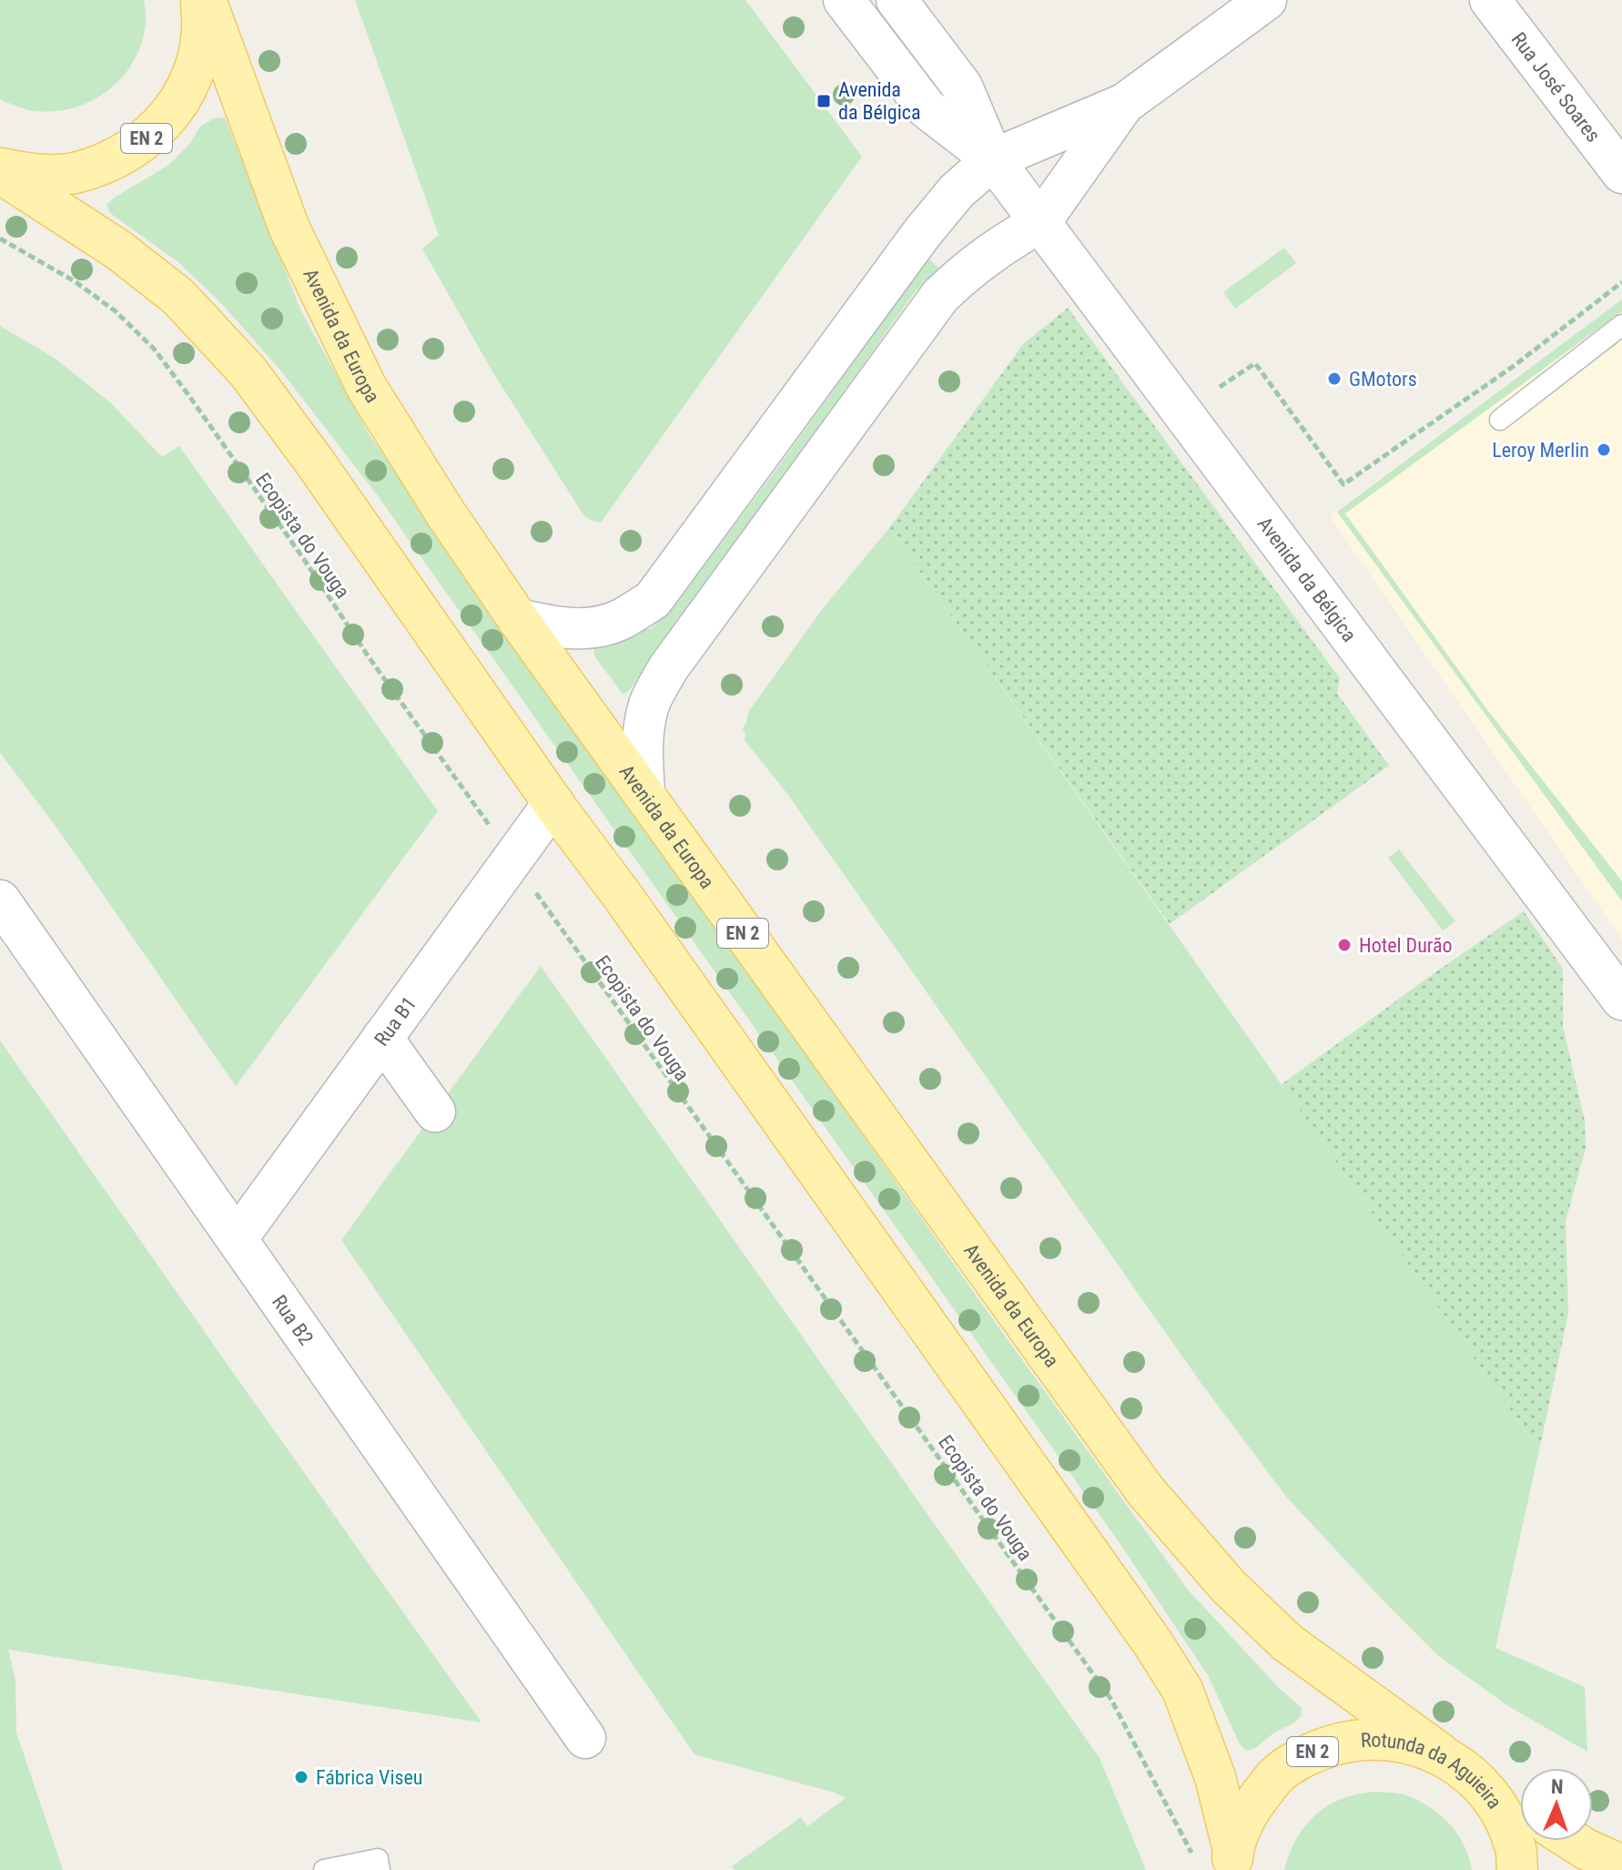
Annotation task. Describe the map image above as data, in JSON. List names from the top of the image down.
{
  "streets": {
    "main road": [
      "Rua José Soares",
      "EN 2",
      "Avenida da Europa",
      "Avenida da Bélgica",
      "Rua B1",
      "Rua B2",
      "Rotunda da Aguieira"
    ],
    "path": ["Ecopista do Vouga"]
  },
  "crossings": [
    ["EN 2", "Avenida da Europa"],
    ["EN 2", "Ecopista do Vouga"],
    ["EN 2", "Rua B1"],
    ["EN 2", "Rotunda da Aguieira"],
    ["Avenida da Europa", "Rotunda da Aguieira"],
    ["Ecopista do Vouga", "Rua B1"],
    ["Ecopista do Vouga", "Rotunda da Aguieira"],
    ["Rua B1", "Rua B2"]
  ],
  "places": {
    "transit": ["Avenida da Bélgica"],
    "other": [
      "GMotors",
      "Leroy Merlin",
      "Hotel Durão",
      "Fábrica Viseu"
    ]
  },
  "north": "top"
}
